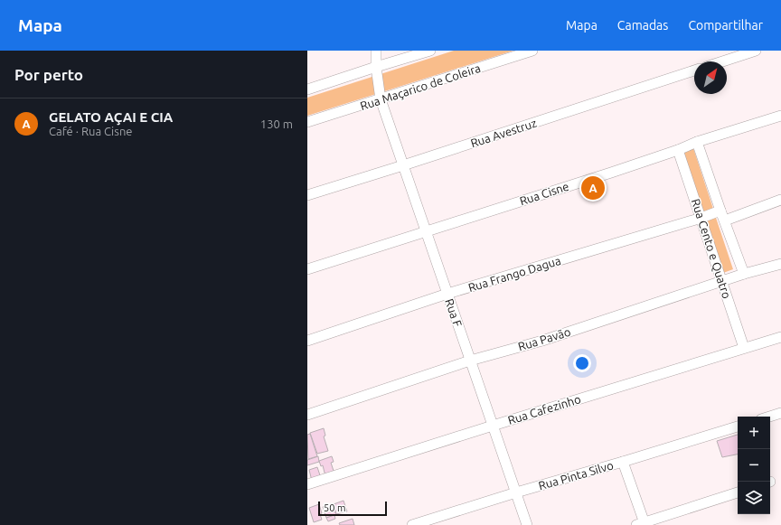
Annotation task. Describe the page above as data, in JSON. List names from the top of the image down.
{
  "streets": {
    "street": [
      "Rua Maçarico de Coleira",
      "Rua Avestruz",
      "Rua Cisne",
      "Rua Cento e Quatro",
      "Rua Frango Dagua",
      "Rua F",
      "Rua Pavão",
      "Rua Cafezinho",
      "Rua Pinta Silvo"
    ]
  },
  "crossings": [
    ["Rua Maçarico de Coleira", "Rua F"],
    ["Rua Avestruz", "Rua F"],
    ["Rua Cisne", "Rua Cento e Quatro"],
    ["Rua Cisne", "Rua F"],
    ["Rua Cento e Quatro", "Rua Frango Dagua"],
    ["Rua Cento e Quatro", "Rua Pavão"],
    ["Rua Cento e Quatro", "Rua Cafezinho"],
    ["Rua Frango Dagua", "Rua F"],
    ["Rua F", "Rua Pavão"],
    ["Rua F", "Rua Cafezinho"],
    ["Rua F", "Rua Pinta Silvo"]
  ],
  "scale_bar": "50 m",
  "north": "top right",
  "page": {
    "header": "Mapa",
    "nav": ["Mapa", "Camadas", "Compartilhar"],
    "heading": "Por perto",
    "list": [
      {
        "mark": "A",
        "name": "GELATO AÇAI E CIA",
        "note": "Café · Rua Cisne",
        "value": "130 m"
      }
    ],
    "pins": "A",
    "map_buttons": ["+", "−"],
    "scale": "50 m"
  }
}
